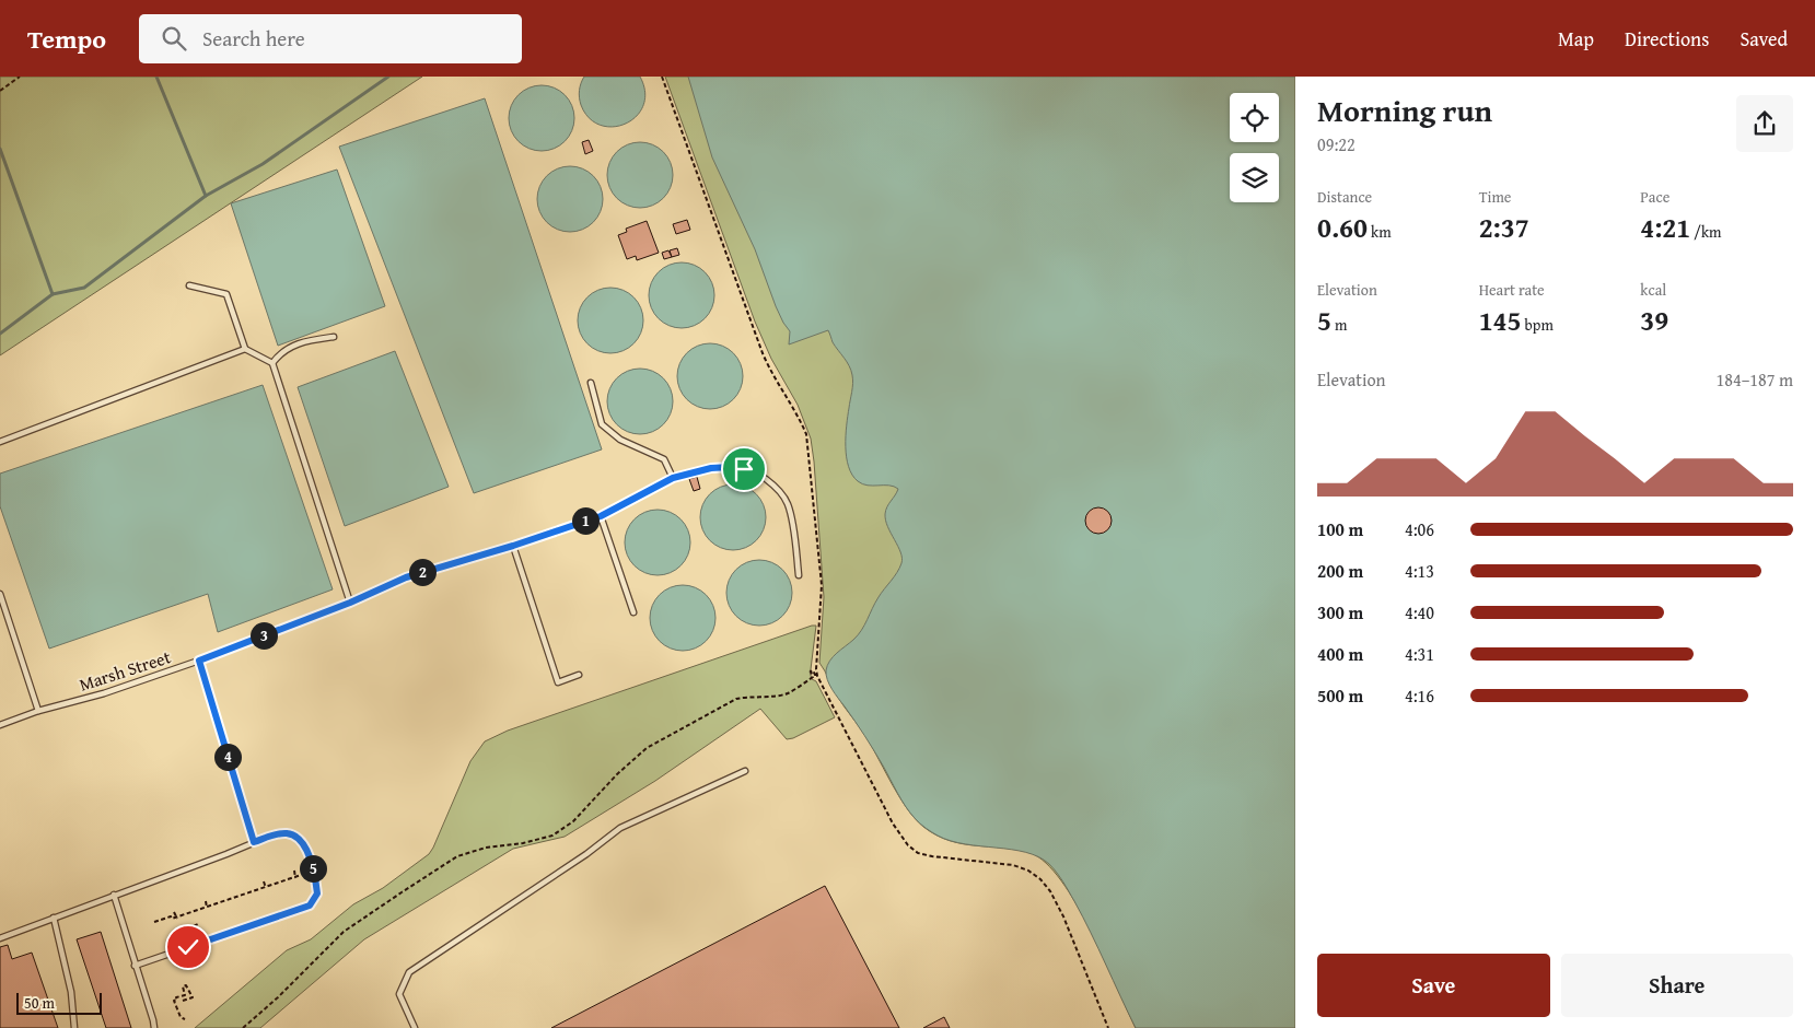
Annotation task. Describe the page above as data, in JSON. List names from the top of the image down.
{
  "streets": {
    "lane": ["Marsh Street"]
  },
  "scale_bar": "50 m",
  "page": {
    "header": "Tempo",
    "search": "Search here",
    "nav": ["Map", "Directions", "Saved"],
    "heading": ["Morning run", "09:22"],
    "stats": [
      ["Distance", "0.60 km"],
      ["Time", "2:37"],
      ["Pace", "4:21 /km"],
      ["Elevation", "5 m"],
      ["Heart rate", "145 bpm"],
      ["kcal", "39"]
    ],
    "chart": ["Elevation", "184–187 m"],
    "pins": [
      "1",
      "2",
      "3",
      "4",
      "5"
    ],
    "list": [
      {
        "name": "100 m",
        "note": "4:06"
      },
      {
        "name": "200 m",
        "note": "4:13"
      },
      {
        "name": "300 m",
        "note": "4:40"
      },
      {
        "name": "400 m",
        "note": "4:31"
      },
      {
        "name": "500 m",
        "note": "4:16"
      }
    ],
    "buttons": ["Save", "Share"],
    "scale": "50 m"
  }
}
